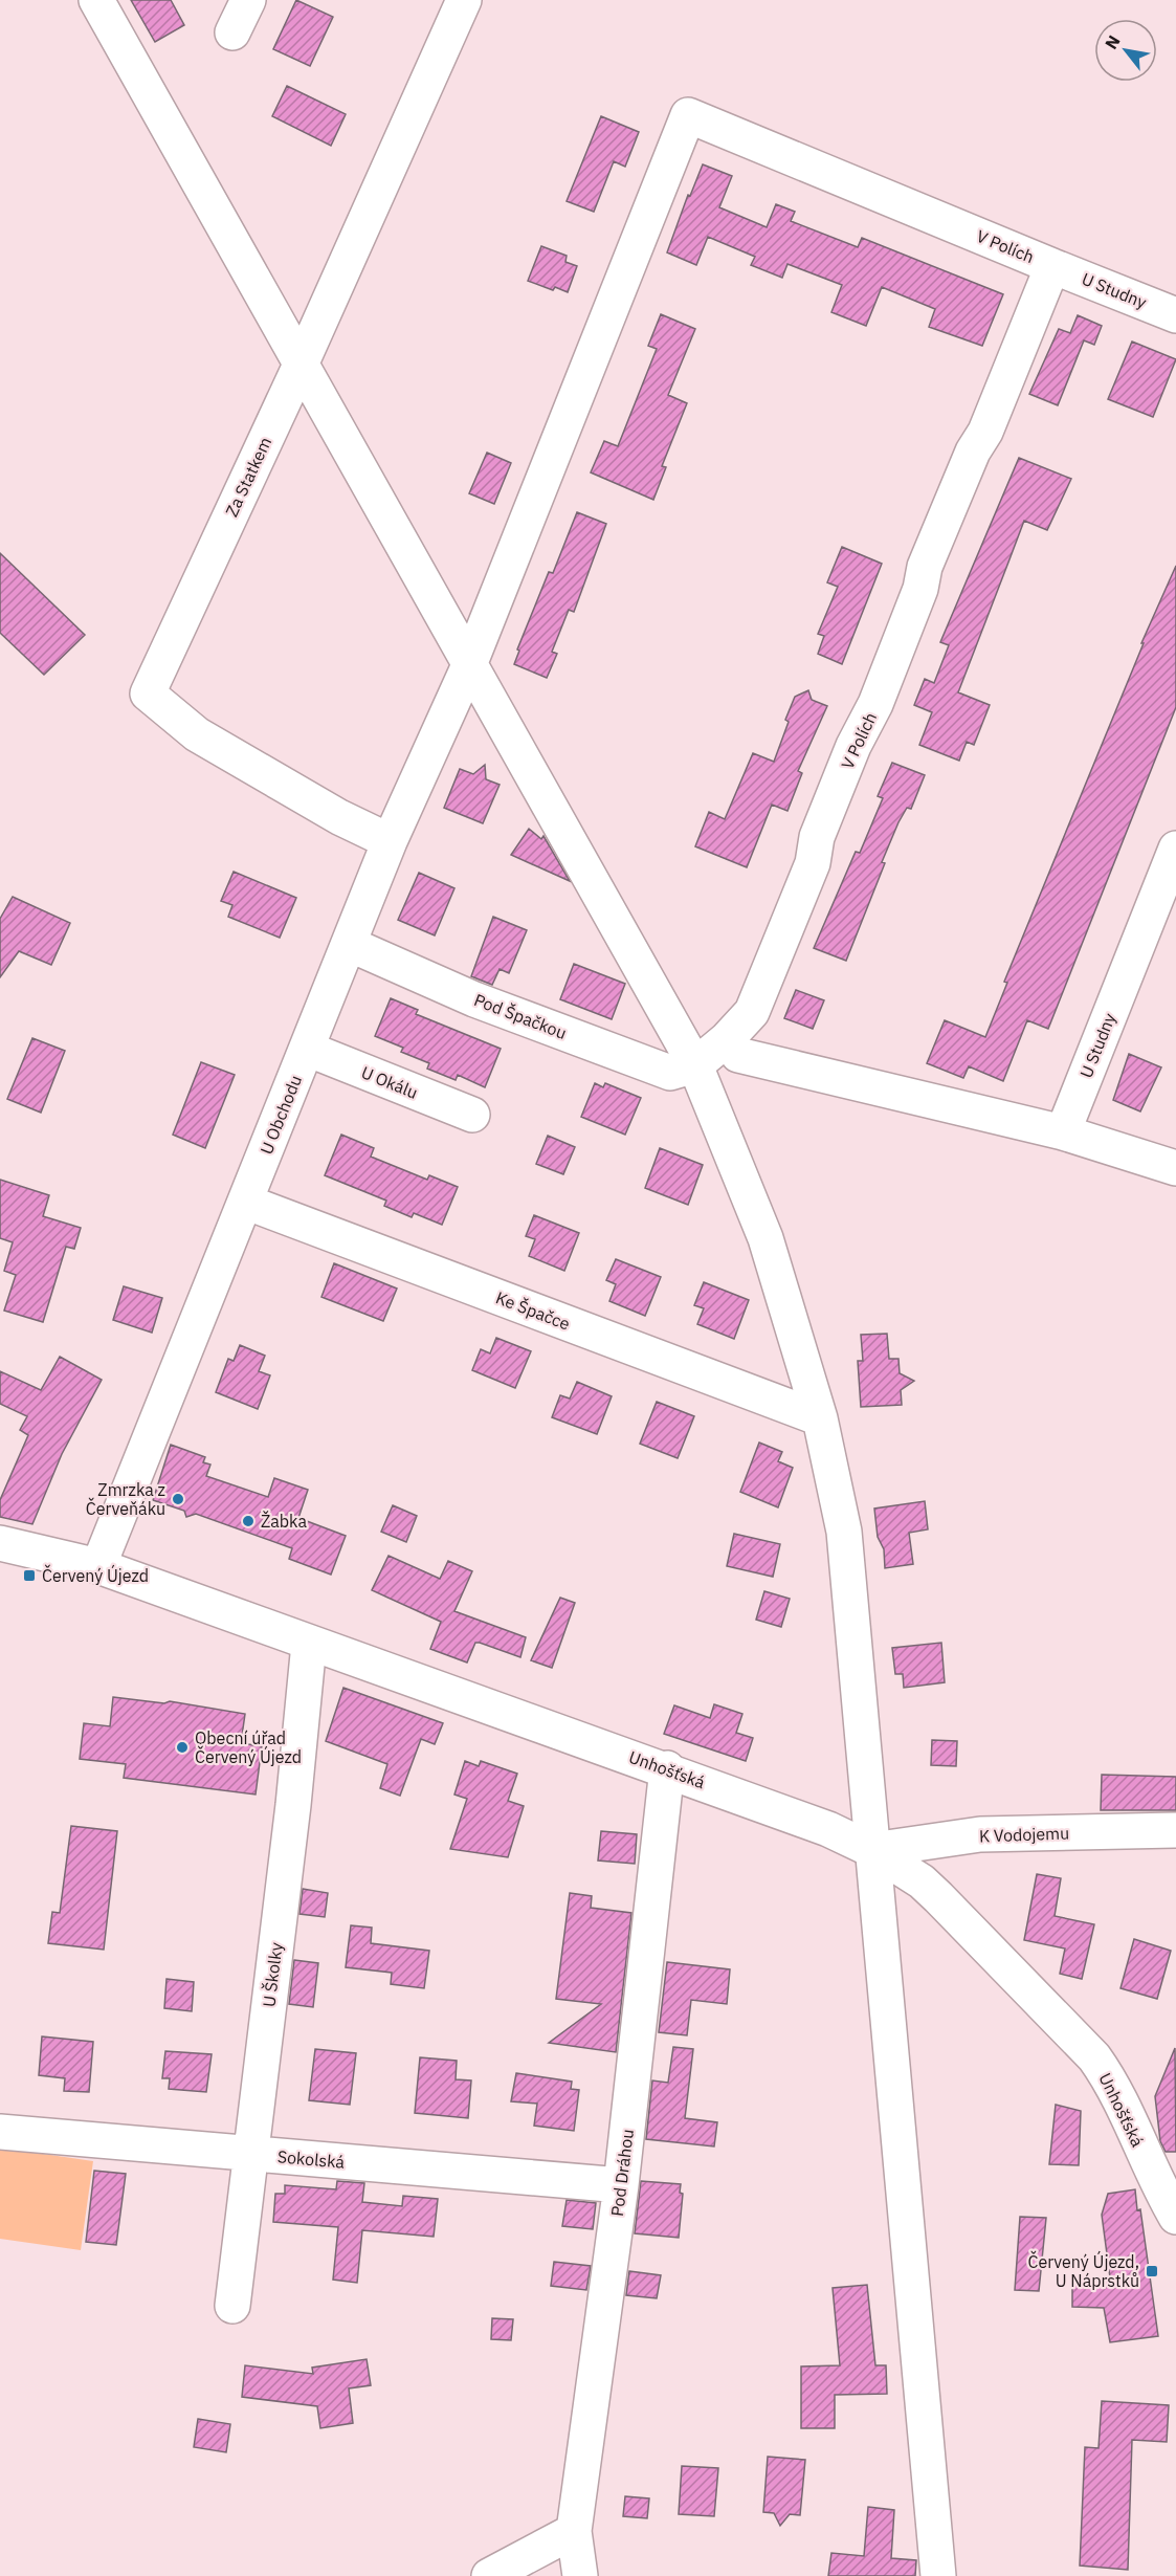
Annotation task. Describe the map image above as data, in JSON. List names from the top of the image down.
{
  "streets": {
    "street": [
      "V Polích",
      "U Studny",
      "Za Statkem",
      "Pod Špačkou",
      "U Okálu",
      "U Obchodu",
      "Ke Špačce",
      "Unhošťská",
      "K Vodojemu",
      "U Školky",
      "Sokolská",
      "Pod Dráhou"
    ]
  },
  "crossings": [
    ["V Polích", "U Studny"],
    ["V Polích", "Pod Špačkou"],
    ["V Polích", "U Obchodu"],
    ["Za Statkem", "U Obchodu"],
    ["Pod Špačkou", "U Obchodu"],
    ["U Okálu", "U Obchodu"],
    ["U Obchodu", "Ke Špačce"],
    ["U Obchodu", "Unhošťská"],
    ["Unhošťská", "K Vodojemu"],
    ["Unhošťská", "U Školky"],
    ["Unhošťská", "Pod Dráhou"],
    ["U Školky", "Sokolská"],
    ["Sokolská", "Pod Dráhou"]
  ],
  "places": {
    "other": ["Zmrzka z Červeňáku", "Žabka", "Obecní úřad Červený Újezd"],
    "transit": ["Červený Újezd", "Červený Újezd, U Náprstků"]
  },
  "north": "top left"
}
